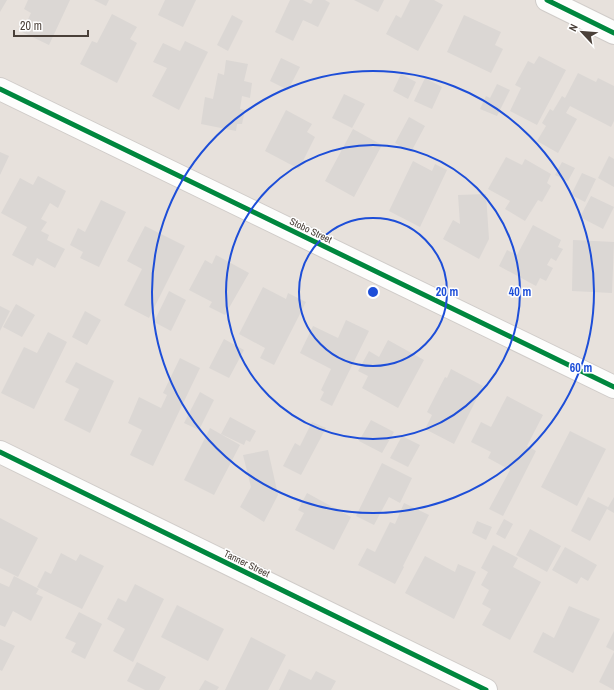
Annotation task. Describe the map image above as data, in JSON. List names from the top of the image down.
{
  "streets": {
    "street": ["Stobo Street", "Tanner Street"]
  },
  "scale_bar": "20 m",
  "north": "top left",
  "rings": ["20 m", "40 m", "60 m"]
}
